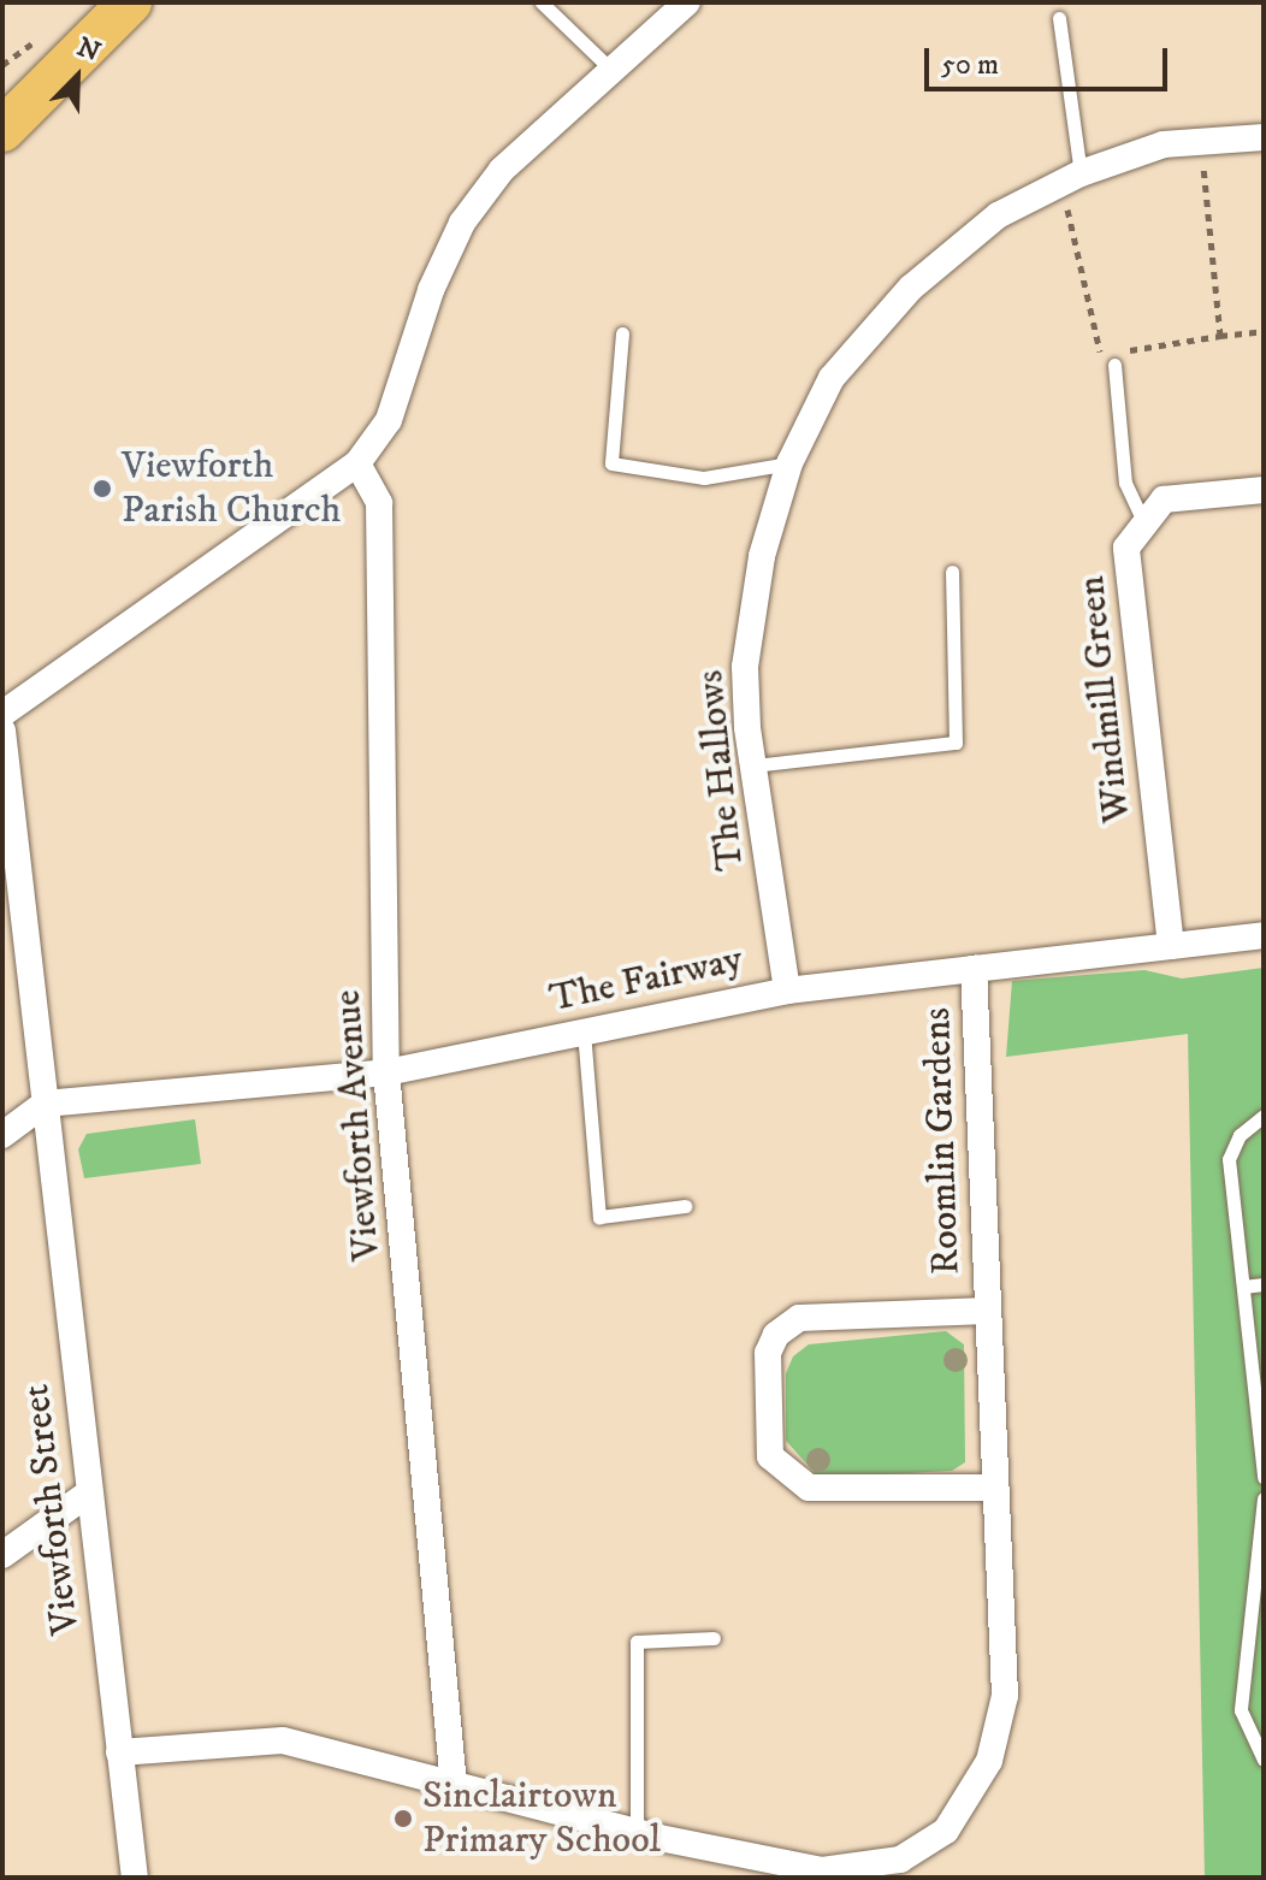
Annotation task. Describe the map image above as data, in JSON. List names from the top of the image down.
{
  "streets": {
    "street": [
      "Windmill Green",
      "The Hallows",
      "The Fairway",
      "Viewforth Avenue",
      "Roomlin Gardens",
      "Viewforth Street"
    ]
  },
  "crossings": [
    ["Windmill Green", "The Fairway"],
    ["The Hallows", "The Fairway"],
    ["The Fairway", "Viewforth Avenue"],
    ["The Fairway", "Roomlin Gardens"],
    ["The Fairway", "Viewforth Street"],
    ["Viewforth Avenue", "Roomlin Gardens"],
    ["Roomlin Gardens", "Viewforth Street"]
  ],
  "places": ["Viewforth Parish Church", "Sinclairtown Primary School"],
  "scale_bar": "50 m",
  "north": "top right"
}
